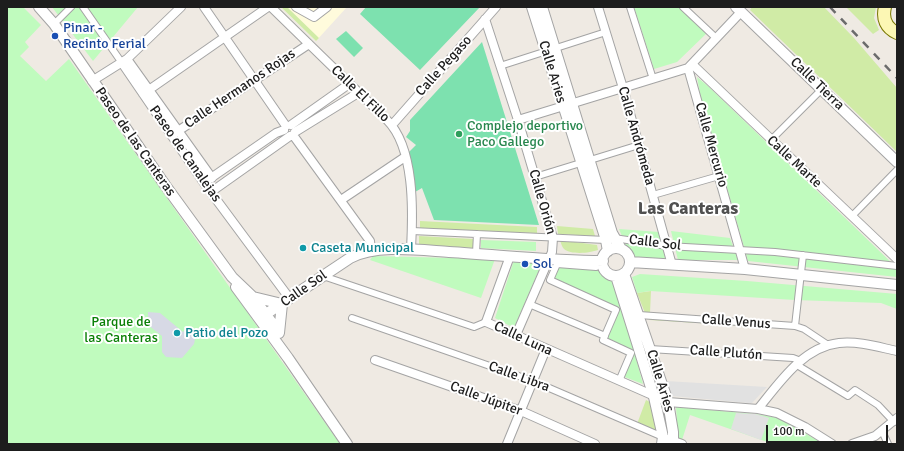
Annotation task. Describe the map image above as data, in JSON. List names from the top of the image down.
{
  "streets": {
    "street": [
      "Calle Pegaso",
      "Calle Aries",
      "Calle Tierra",
      "Calle Hermanos Rojas",
      "Calle El Fillo",
      "Calle Andrómeda",
      "Paseo de las Canteras",
      "Calle Mercurio",
      "Paseo de Canalejas",
      "Calle Marte",
      "Calle Orión",
      "Calle Sol",
      "Calle Venus",
      "Calle Luna",
      "Calle Plutón",
      "Calle Libra",
      "Calle Júpiter"
    ]
  },
  "crossings": [
    ["Calle Pegaso", "Calle El Fillo"],
    ["Calle Pegaso", "Calle Orión"],
    ["Calle Aries", "Calle Sol"],
    ["Calle Aries", "Calle Venus"],
    ["Calle Aries", "Calle Luna"],
    ["Calle Aries", "Calle Plutón"],
    ["Calle Aries", "Calle Libra"],
    ["Calle Hermanos Rojas", "Calle El Fillo"],
    ["Calle Hermanos Rojas", "Paseo de Canalejas"],
    ["Calle El Fillo", "Calle Sol"],
    ["Calle Andrómeda", "Calle Sol"],
    ["Calle Mercurio", "Calle Marte"],
    ["Calle Mercurio", "Calle Sol"],
    ["Paseo de Canalejas", "Calle Sol"],
    ["Calle Orión", "Calle Sol"],
    ["Calle Orión", "Calle Luna"],
    ["Calle Sol", "Calle Luna"]
  ],
  "districts": ["Las Canteras"],
  "parks": ["Parque de las Canteras"],
  "places": [
    "Pinar - Recinto Ferial",
    "Complejo deportivo Paco Gallego",
    "Caseta Municipal",
    "Sol",
    "Patio del Pozo"
  ],
  "scale_bar": "100 m"
}
